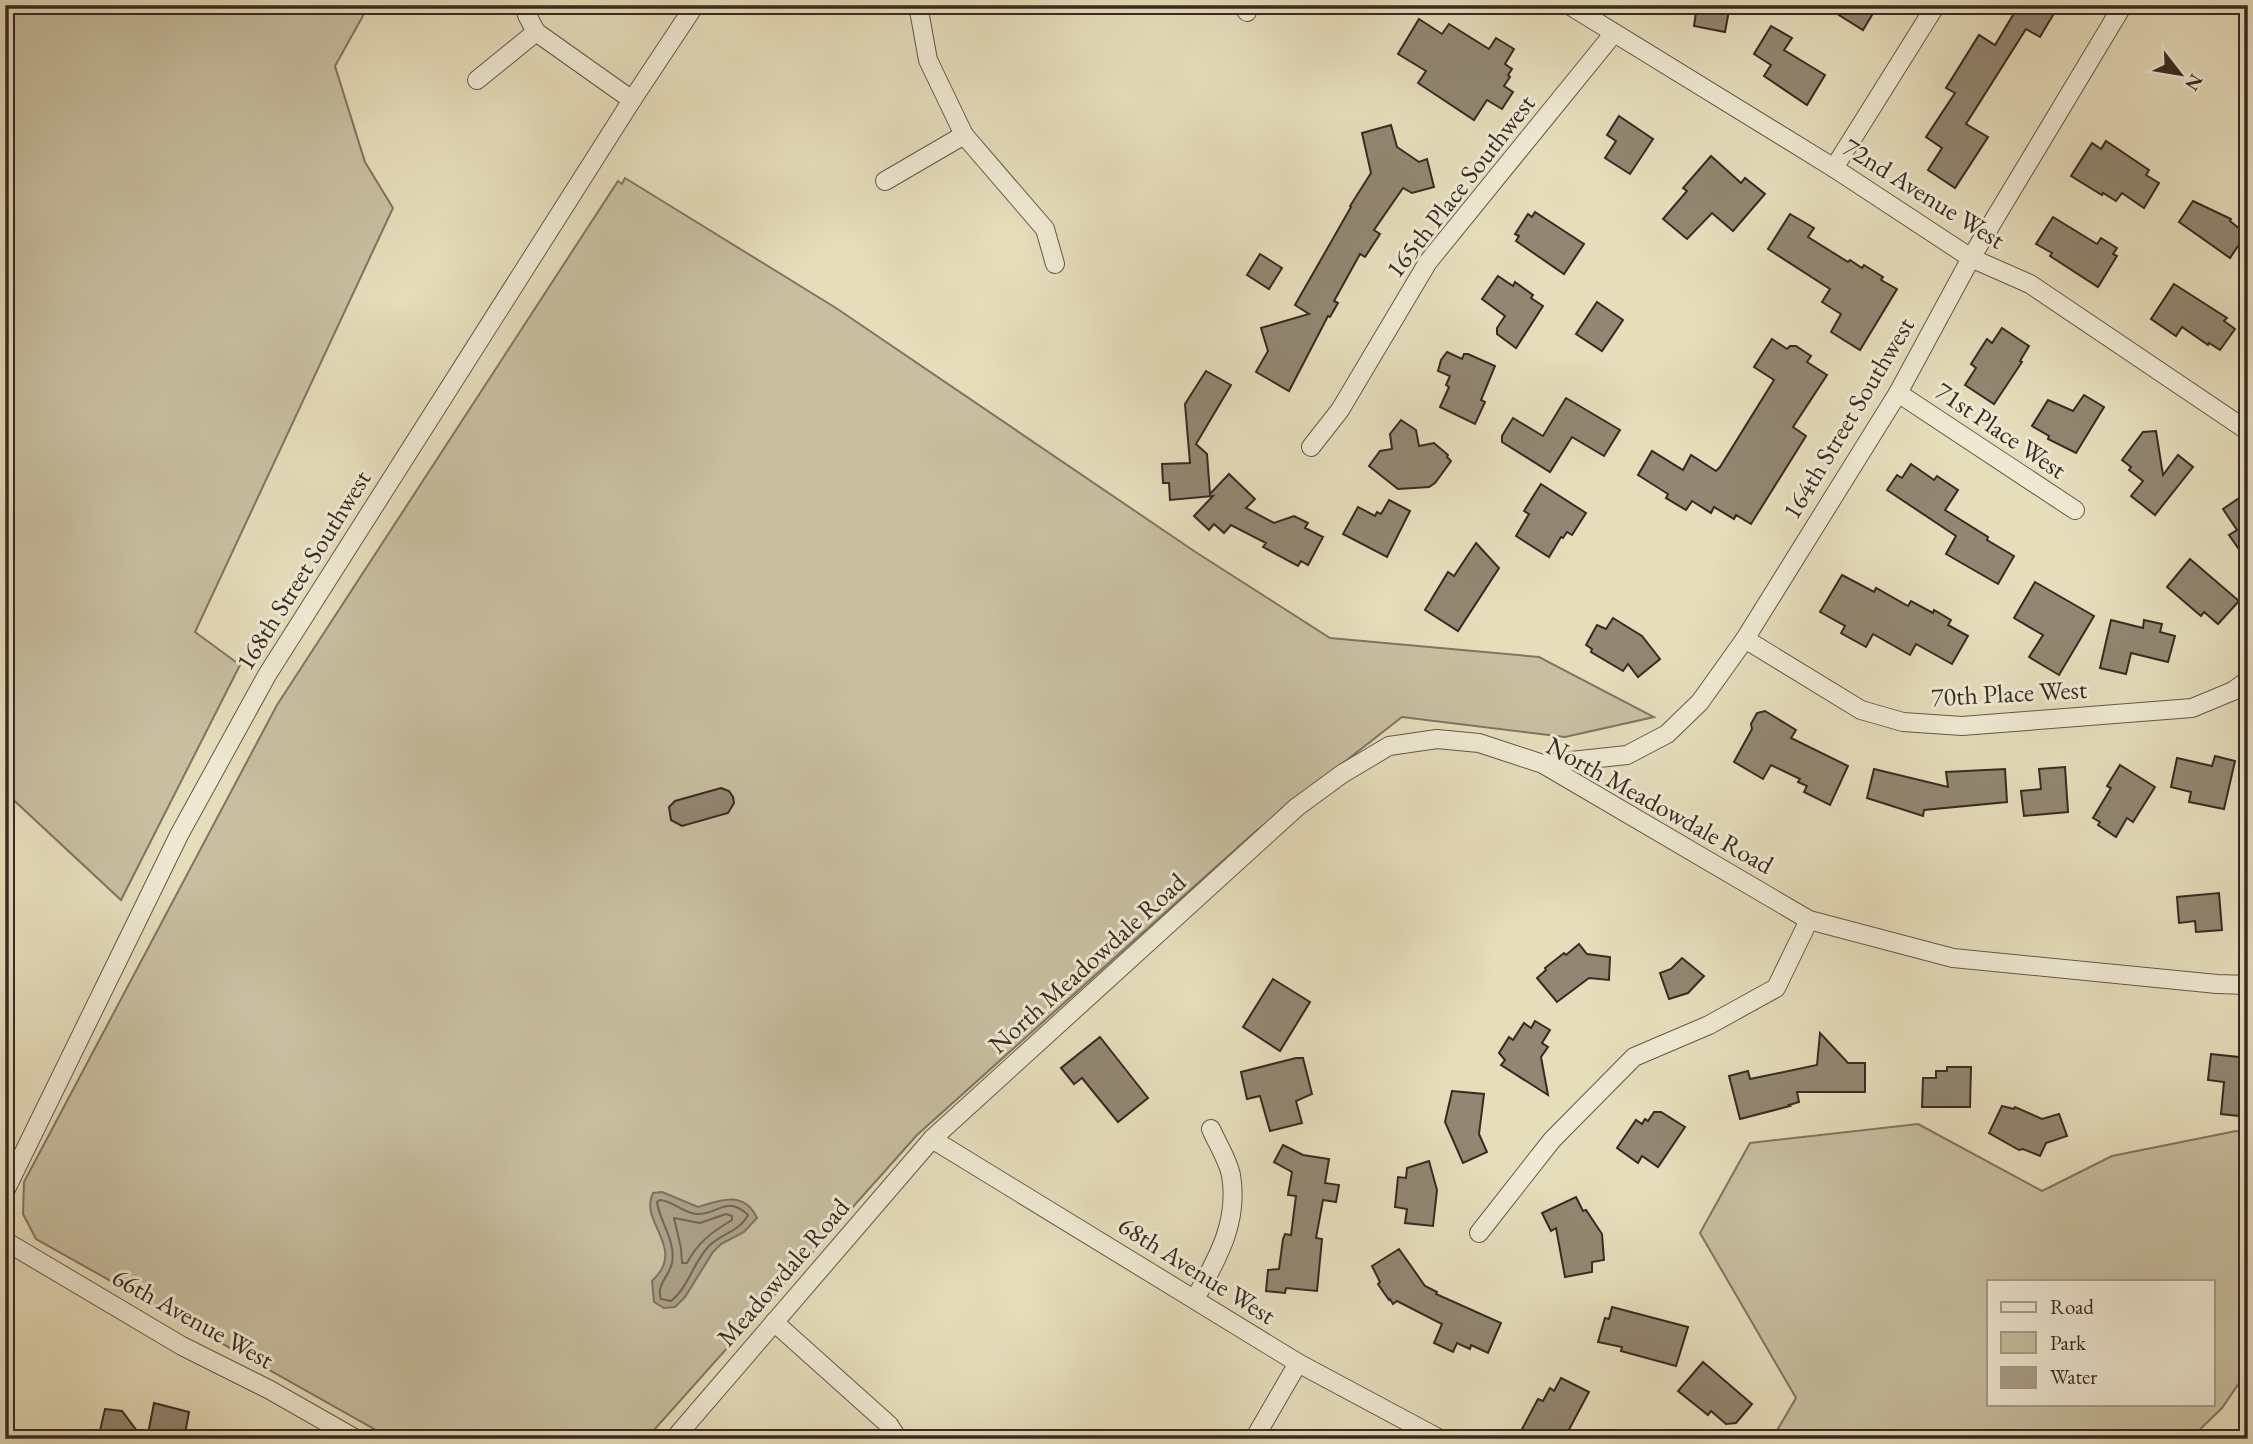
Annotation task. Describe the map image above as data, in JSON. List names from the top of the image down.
{
  "streets": {
    "street": [
      "165th Place Southwest",
      "72nd Avenue West",
      "164th Street Southwest",
      "71st Place West",
      "168th Street Southwest",
      "70th Place West",
      "North Meadowdale Road",
      "68th Avenue West",
      "Meadowdale Road",
      "66th Avenue West"
    ]
  },
  "crossings": [
    ["165th Place Southwest", "72nd Avenue West"],
    ["72nd Avenue West", "164th Street Southwest"],
    ["164th Street Southwest", "71st Place West"],
    ["164th Street Southwest", "70th Place West"],
    ["164th Street Southwest", "North Meadowdale Road"],
    ["North Meadowdale Road", "68th Avenue West"],
    ["North Meadowdale Road", "Meadowdale Road"],
    ["68th Avenue West", "Meadowdale Road"]
  ],
  "legend": ["Road", "Park", "Water"],
  "north": "bottom right"
}
